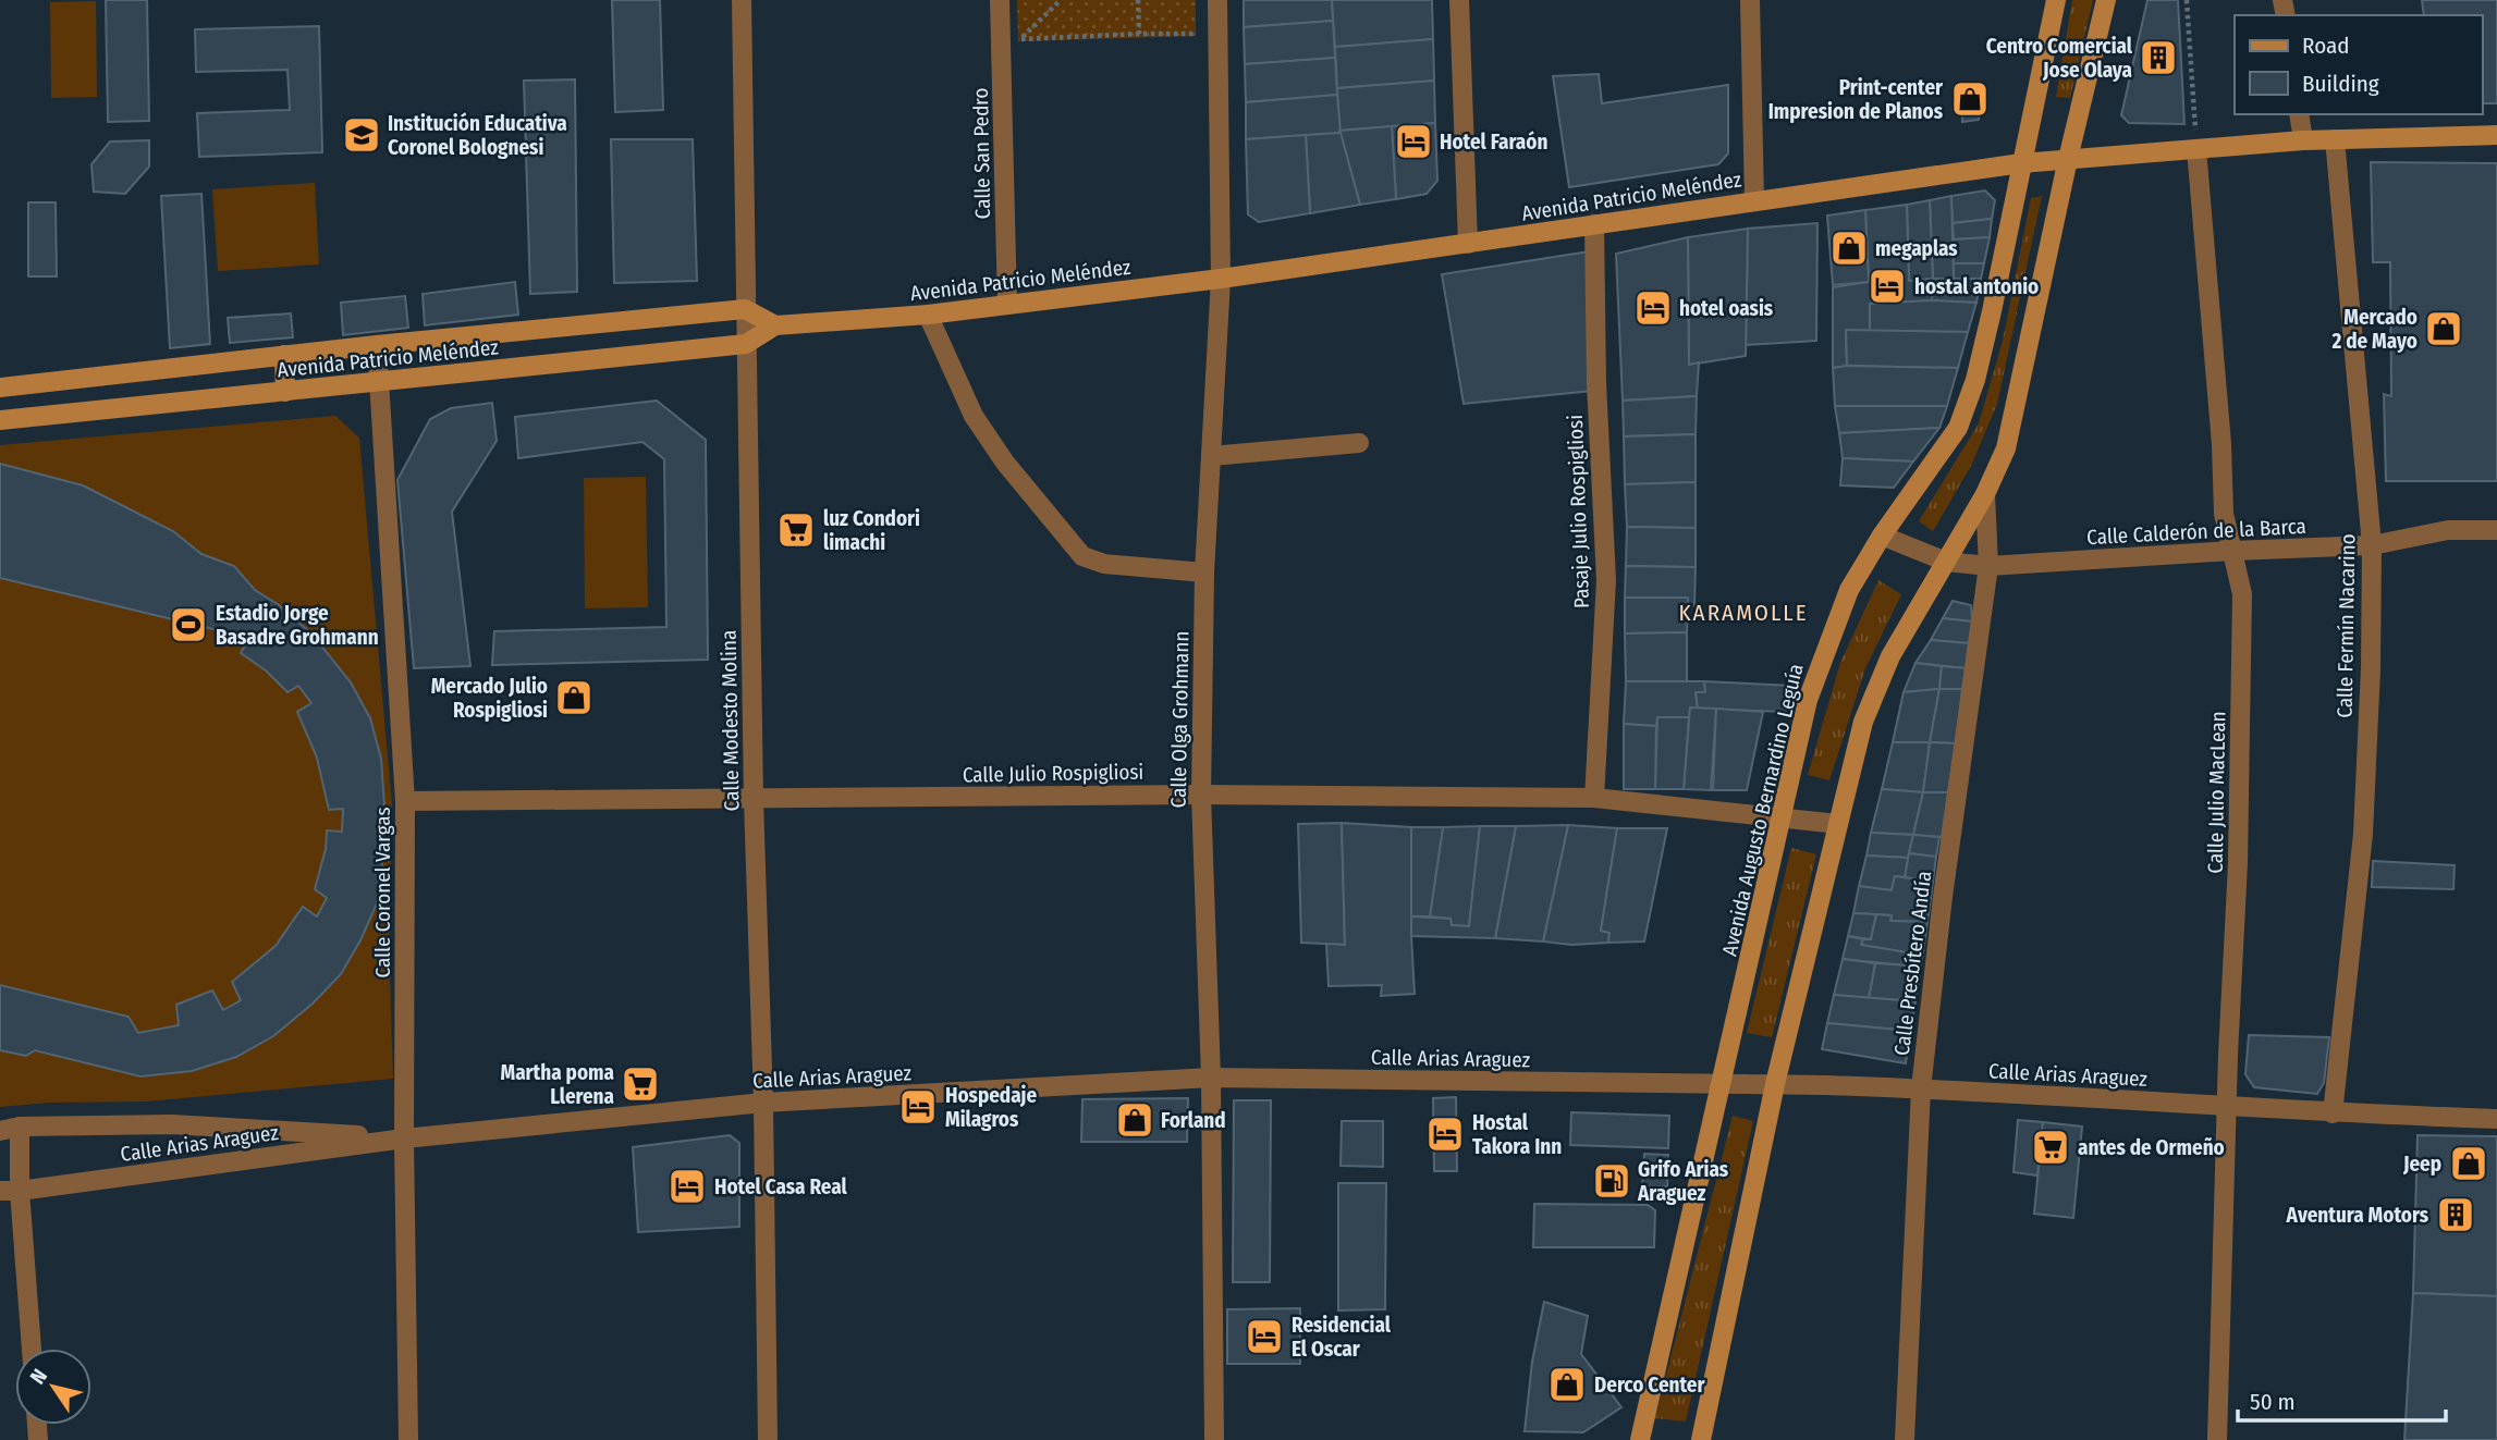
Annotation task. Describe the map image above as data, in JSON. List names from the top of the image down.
{
  "streets": {
    "street": [
      "Calle San Pedro",
      "Avenida Patricio Meléndez",
      "Pasaje Julio Rospigliosi",
      "Calle Calderón de la Barca",
      "Calle Fermín Nacarino",
      "Calle Olga Grohmann",
      "Calle Modesto Molina",
      "Calle Julio Rospigliosi",
      "Calle Julio MacLean",
      "Avenida Augusto Bernardino Leguía",
      "Calle Coronel Vargas",
      "Calle Presbítero Andía",
      "Calle Arias Araguez"
    ]
  },
  "crossings": [
    ["Calle San Pedro", "Avenida Patricio Meléndez"],
    ["Avenida Patricio Meléndez", "Pasaje Julio Rospigliosi"],
    ["Avenida Patricio Meléndez", "Calle Fermín Nacarino"],
    ["Avenida Patricio Meléndez", "Calle Olga Grohmann"],
    ["Avenida Patricio Meléndez", "Calle Modesto Molina"],
    ["Avenida Patricio Meléndez", "Calle Julio MacLean"],
    ["Avenida Patricio Meléndez", "Avenida Augusto Bernardino Leguía"],
    ["Avenida Patricio Meléndez", "Calle Coronel Vargas"],
    ["Pasaje Julio Rospigliosi", "Calle Julio Rospigliosi"],
    ["Calle Calderón de la Barca", "Calle Fermín Nacarino"],
    ["Calle Calderón de la Barca", "Calle Julio MacLean"],
    ["Calle Calderón de la Barca", "Avenida Augusto Bernardino Leguía"],
    ["Calle Calderón de la Barca", "Calle Presbítero Andía"],
    ["Calle Fermín Nacarino", "Calle Arias Araguez"],
    ["Calle Olga Grohmann", "Calle Julio Rospigliosi"],
    ["Calle Olga Grohmann", "Calle Arias Araguez"],
    ["Calle Modesto Molina", "Calle Julio Rospigliosi"],
    ["Calle Modesto Molina", "Calle Arias Araguez"],
    ["Calle Julio Rospigliosi", "Avenida Augusto Bernardino Leguía"],
    ["Calle Julio Rospigliosi", "Calle Coronel Vargas"],
    ["Calle Julio MacLean", "Calle Arias Araguez"],
    ["Avenida Augusto Bernardino Leguía", "Calle Arias Araguez"],
    ["Calle Coronel Vargas", "Calle Arias Araguez"],
    ["Calle Presbítero Andía", "Calle Arias Araguez"]
  ],
  "districts": ["KARAMOLLE"],
  "places": {
    "building": ["Centro Comercial Jose Olaya", "Aventura Motors"],
    "shop": [
      "Print-center Impresion de Planos",
      "megaplas",
      "Mercado 2 de Mayo",
      "Mercado Julio Rospigliosi",
      "Forland",
      "Jeep",
      "Derco Center"
    ],
    "school or university": ["Institución Educativa Coronel Bolognesi"],
    "hotel": [
      "Hotel Faraón",
      "hostal antonio",
      "hotel oasis",
      "Hospedaje Milagros",
      "Hostal Takora Inn",
      "Hotel Casa Real",
      "Residencial El Oscar"
    ],
    "supermarket": ["luz Condori limachi", "Martha poma Llerena", "antes de Ormeño"],
    "sports": ["Estadio Jorge Basadre Grohmann"],
    "fuel station": ["Grifo Arias Araguez"]
  },
  "legend": ["Road", "Building"],
  "scale_bar": "50 m",
  "north": "top left"
}
